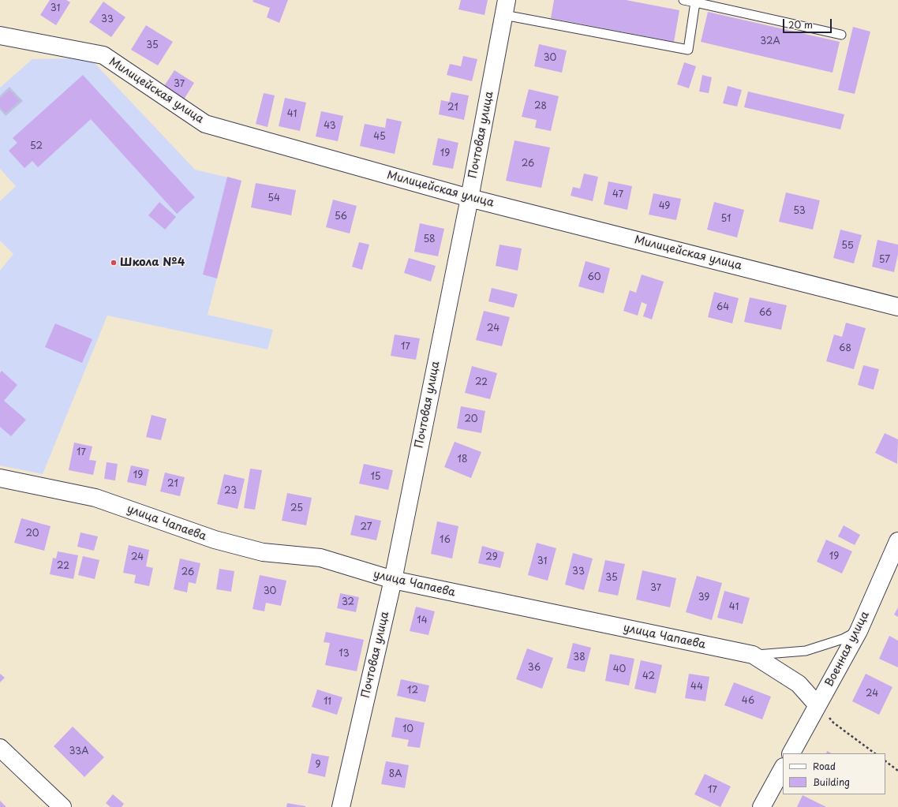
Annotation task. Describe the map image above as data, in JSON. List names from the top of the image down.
{
  "streets": {
    "street": [
      "Милицейская улица",
      "Почтовая улица",
      "улица Чапаева",
      "Военная улица"
    ]
  },
  "crossings": [
    ["Милицейская улица", "Почтовая улица"],
    ["Почтовая улица", "улица Чапаева"],
    ["улица Чапаева", "Военная улица"]
  ],
  "places": ["Школа №4"],
  "house_numbers": [
    "31",
    "33",
    "32А",
    "35",
    "30",
    "37",
    "28",
    "21",
    "41",
    "43",
    "45",
    "52",
    "19",
    "26",
    "47",
    "54",
    "49",
    "53",
    "56",
    "51",
    "58",
    "55",
    "57",
    "60",
    "64",
    "66",
    "24",
    "17",
    "68",
    "22",
    "20",
    "17",
    "18",
    "19",
    "15",
    "21",
    "23",
    "25",
    "27",
    "20",
    "16",
    "19",
    "24",
    "29",
    "31",
    "22",
    "33",
    "26",
    "35",
    "37",
    "30",
    "39",
    "32",
    "41",
    "14",
    "13",
    "38",
    "36",
    "40",
    "42",
    "44",
    "12",
    "24",
    "46",
    "11",
    "10",
    "33А",
    "9",
    "8А",
    "17"
  ],
  "legend": ["Road", "Building"],
  "scale_bar": "20 m"
}
